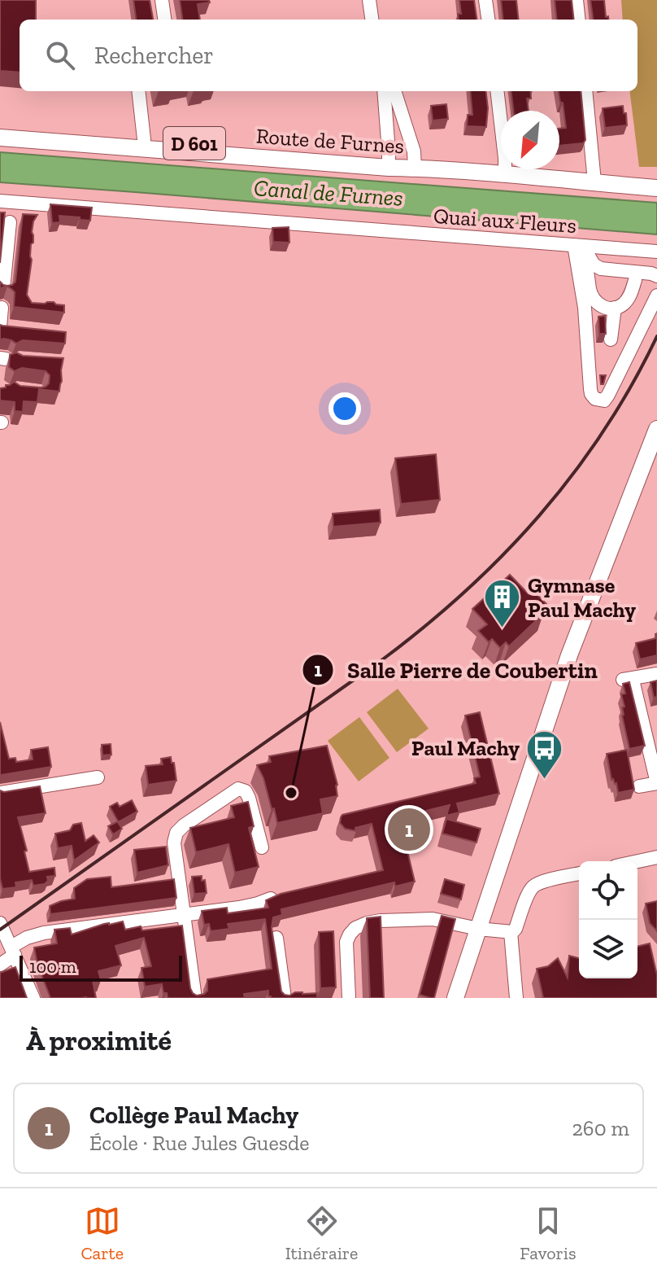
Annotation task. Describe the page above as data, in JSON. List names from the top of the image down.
{
  "streets": {
    "main road": ["Route de Furnes", "D 601"],
    "street": ["Quai aux Fleurs"]
  },
  "water": ["Canal de Furnes"],
  "places": {
    "building": ["Gymnase Paul Machy"],
    "bus stop": ["Paul Machy"],
    "other": ["Salle Pierre de Coubertin"]
  },
  "scale_bar": "100 m",
  "north": "bottom left",
  "page": {
    "search": "Rechercher",
    "pins": "1",
    "scale": "100 m",
    "heading": "À proximité",
    "list": [
      {
        "mark": "1",
        "name": "Collège Paul Machy",
        "note": "École · Rue Jules Guesde",
        "value": "260 m"
      }
    ],
    "nav": ["Carte", "Itinéraire", "Favoris"]
  }
}
